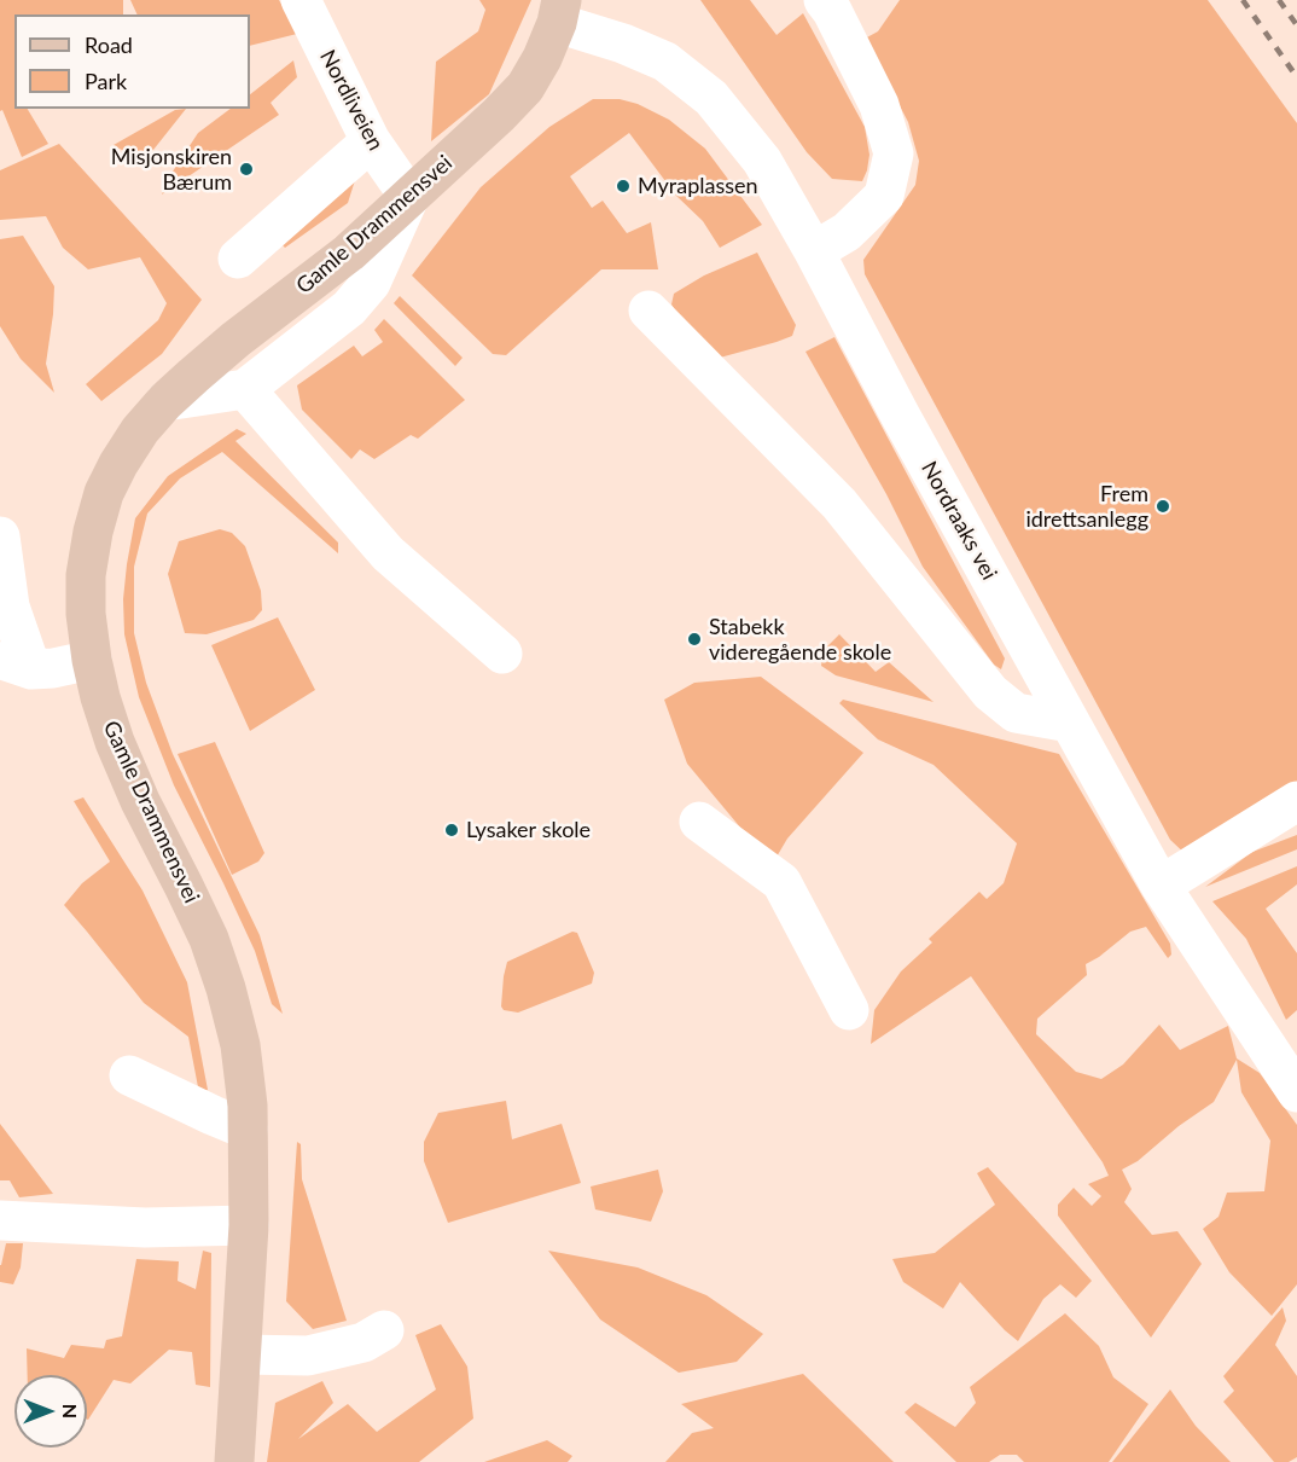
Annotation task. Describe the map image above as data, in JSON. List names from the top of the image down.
{
  "streets": {
    "main road": ["Gamle Drammensvei"],
    "street": ["Nordliveien", "Nordraaks vei"]
  },
  "crossings": [
    ["Nordliveien", "Gamle Drammensvei"],
    ["Gamle Drammensvei", "Nordraaks vei"]
  ],
  "places": [
    "Misjonskiren Bærum",
    "Myraplassen",
    "Frem idrettsanlegg",
    "Stabekk videregående skole",
    "Lysaker skole"
  ],
  "legend": ["Road", "Park"],
  "north": "right"
}
